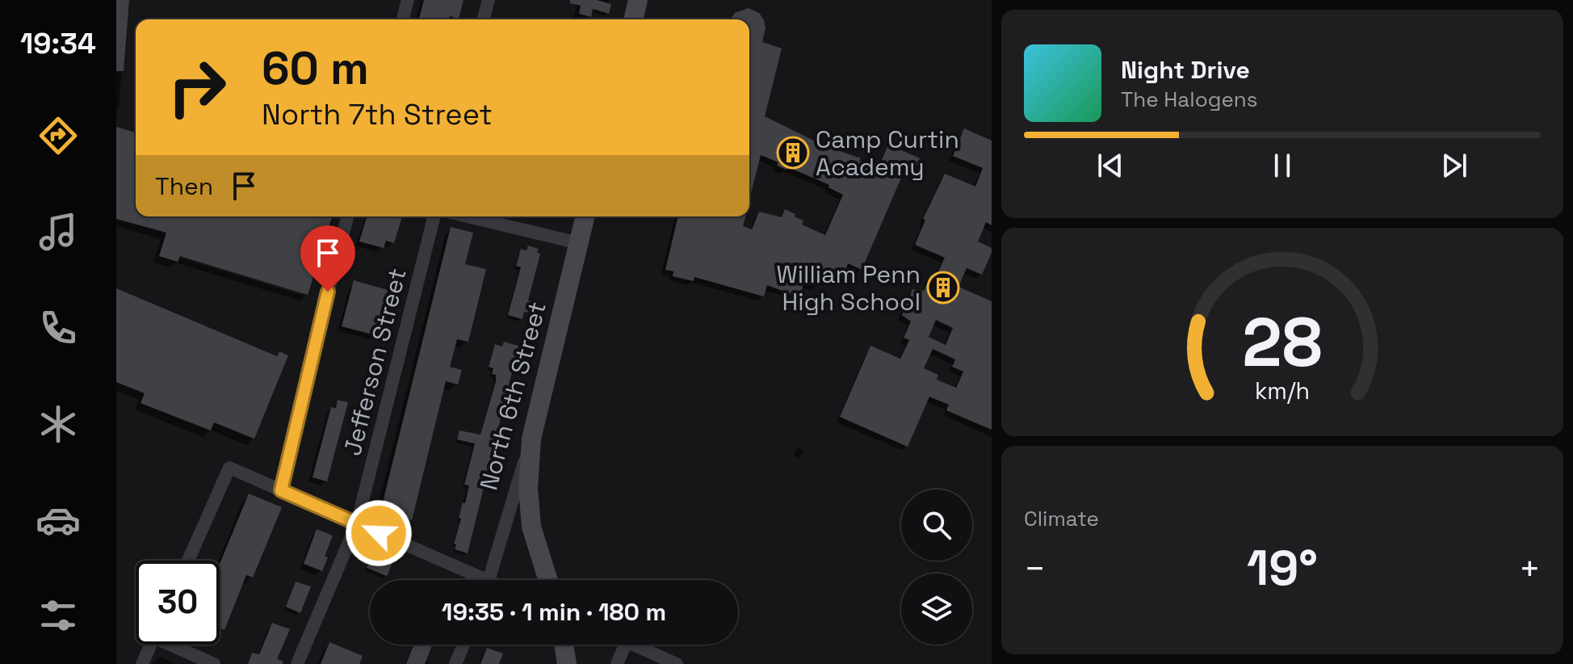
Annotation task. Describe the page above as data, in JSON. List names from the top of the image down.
{
  "streets": {
    "street": ["Jefferson Street", "North 6th Street"]
  },
  "places": {
    "building": ["Camp Curtin Academy", "William Penn High School"]
  },
  "page": {
    "tabs": "19:34",
    "turn": ["60 m", "North 7th Street"],
    "song": ["Night Drive", "The Halogens"],
    "then": "Then",
    "tile": "Climate",
    "heat": ["−", "19°", "+"],
    "limit": "30",
    "trip": "19:35 · 1 min · 180 m",
    "gauge": ["28", "km/h"]
  }
}
